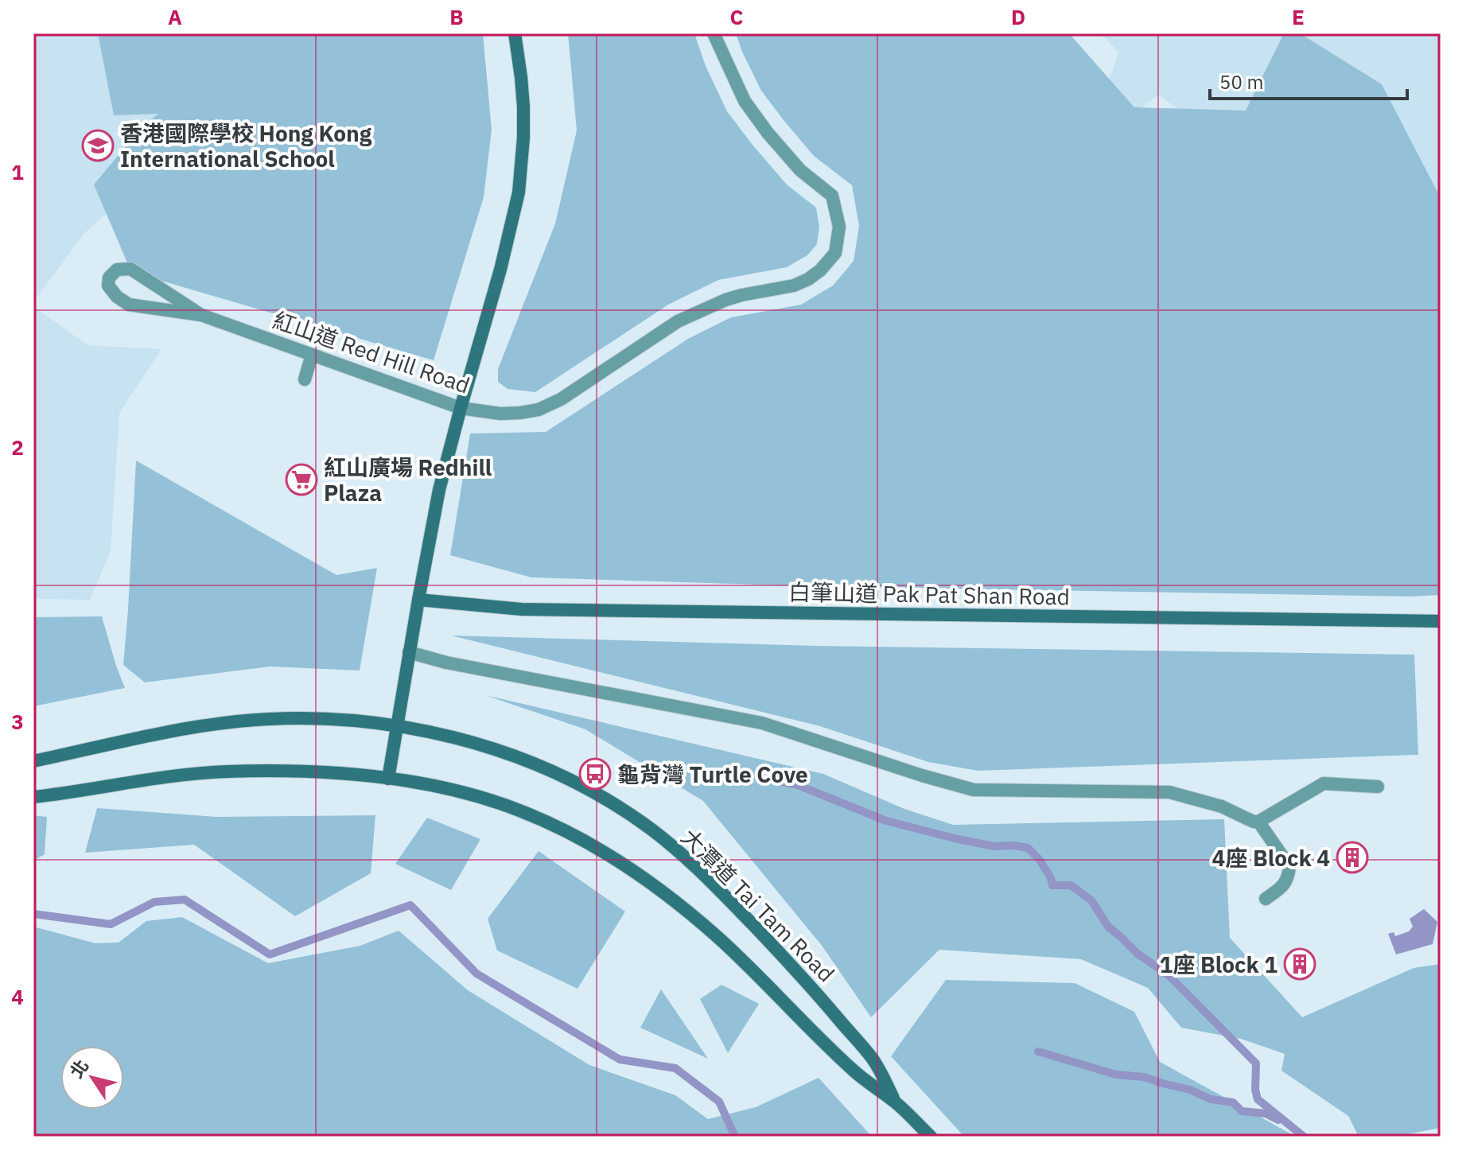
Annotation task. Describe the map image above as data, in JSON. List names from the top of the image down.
{
  "streets": {
    "main road": ["白筆山道 Pak Pat Shan Road", "大潭道 Tai Tam Road"],
    "street": ["紅山道 Red Hill Road"]
  },
  "places": {
    "school or university": ["香港國際學校 Hong Kong International School"],
    "supermarket": ["紅山廣場 Redhill Plaza"],
    "bus stop": ["龜背灣 Turtle Cove"],
    "building": ["4座 Block 4", "1座 Block 1"]
  },
  "scale_bar": "50 m",
  "north": "top left",
  "grid": {
    "columns": [
      "A",
      "B",
      "C",
      "D",
      "E"
    ],
    "rows": [
      "1",
      "2",
      "3",
      "4"
    ]
  }
}
